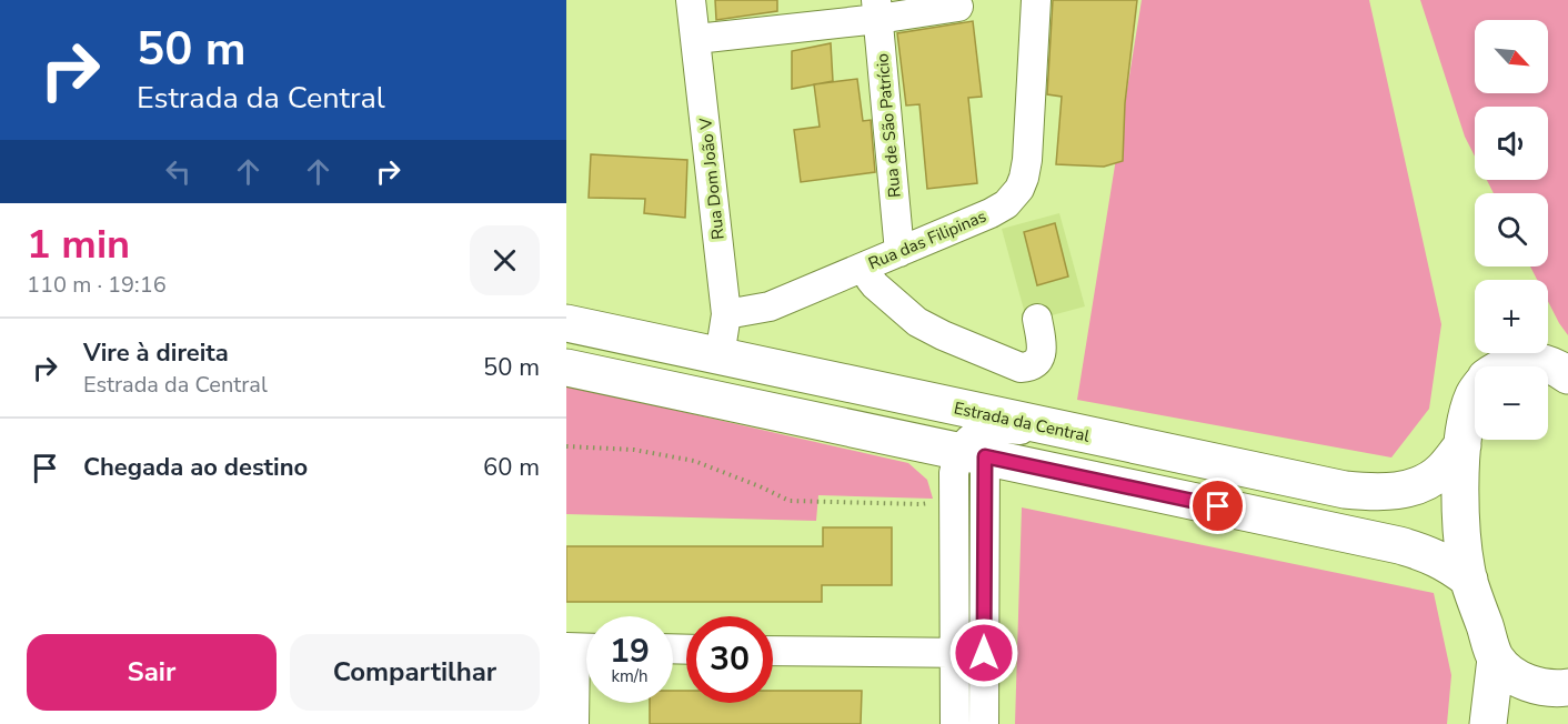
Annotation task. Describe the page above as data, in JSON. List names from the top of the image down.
{
  "streets": {
    "main road": ["Estrada da Central"],
    "street": ["Rua de São Patrício", "Rua Dom João V", "Rua das Filipinas"]
  },
  "crossings": [
    ["Rua de São Patrício", "Rua das Filipinas"],
    ["Rua Dom João V", "Rua das Filipinas"],
    ["Rua Dom João V", "Estrada da Central"]
  ],
  "north": "bottom right",
  "page": {
    "turn": ["50 m", "Estrada da Central"],
    "map_buttons": ["+", "−"],
    "heading": ["1 min", "110 m · 19:16"],
    "list": [
      {
        "name": "Vire à direita",
        "note": "Estrada da Central",
        "value": "50 m"
      },
      {
        "name": "Chegada ao destino",
        "value": "60 m"
      }
    ],
    "speed": "19 km/h",
    "limit": "30",
    "buttons": ["Sair", "Compartilhar"]
  }
}
